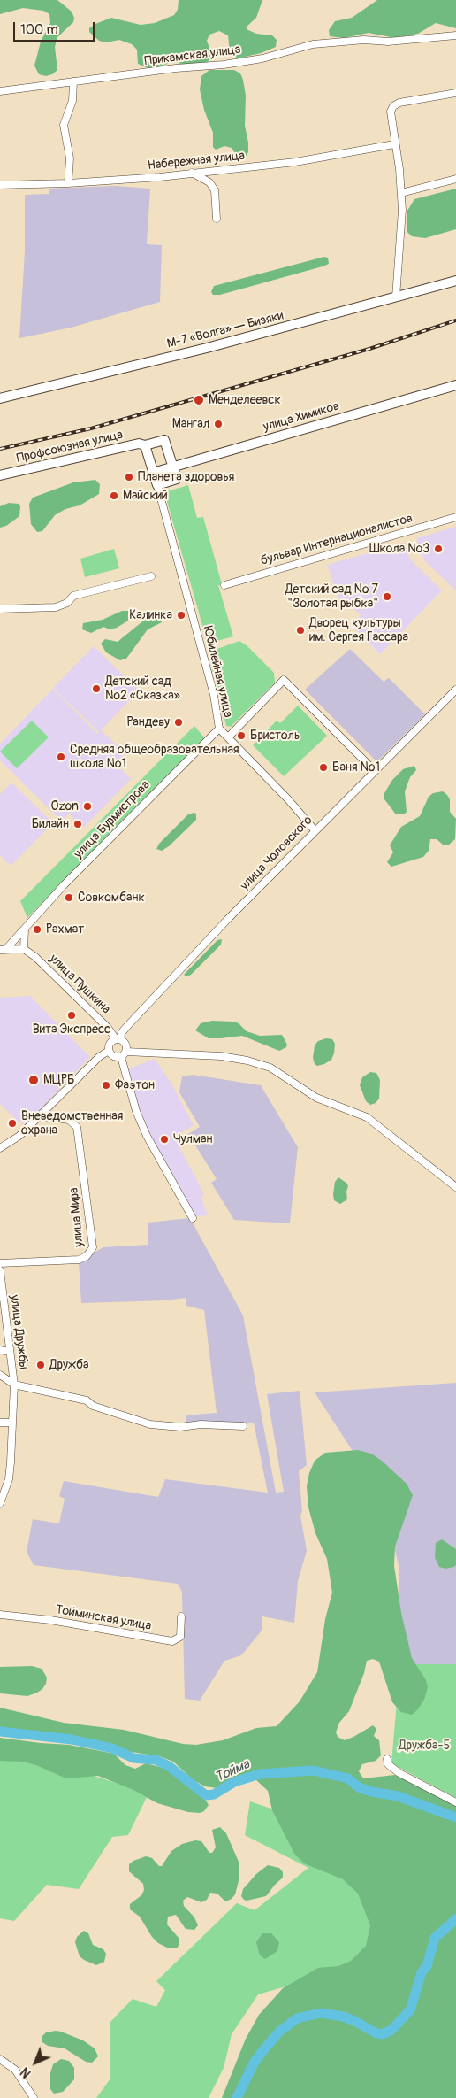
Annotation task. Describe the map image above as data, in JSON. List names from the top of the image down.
{
  "streets": {
    "main road": ["М-7 «Волга» — Бизяки", "улица Химиков", "Профсоюзная улица"],
    "street": [
      "Прикамская улица",
      "Набережная улица",
      "бульвар Интернационалистов",
      "Юбилейная улица",
      "улица Бурмистрова",
      "улица Чоловского",
      "улица Пушкина",
      "улица Мира",
      "улица Дружбы",
      "Тойминская улица"
    ]
  },
  "crossings": [
    ["улица Химиков", "Профсоюзная улица"],
    ["Юбилейная улица", "улица Бурмистрова"],
    ["Юбилейная улица", "улица Чоловского"],
    ["улица Чоловского", "улица Пушкина"]
  ],
  "water": ["Тойма"],
  "parks": ["Дружба-5"],
  "places": [
    "Менделеевск",
    "Мангал",
    "Планета здоровья",
    "Майский",
    "Школа №3",
    "Детский сад № 7 \"Золотая рыбка\"",
    "Калинка",
    "Дворец культуры им. Сергея Гассара",
    "Детский сад №2 «Сказка»",
    "Рандеву",
    "Бристоль",
    "Средняя общеобразовательная школа №1",
    "Баня №1",
    "Ozon",
    "Билайн",
    "Совкомбанк",
    "Рахмат",
    "Вита Экспресс",
    "МЦРБ",
    "Фаэтон",
    "Вневедомственная охрана",
    "Чулман",
    "Дружба"
  ],
  "scale_bar": "100 m",
  "north": "bottom left"
}
